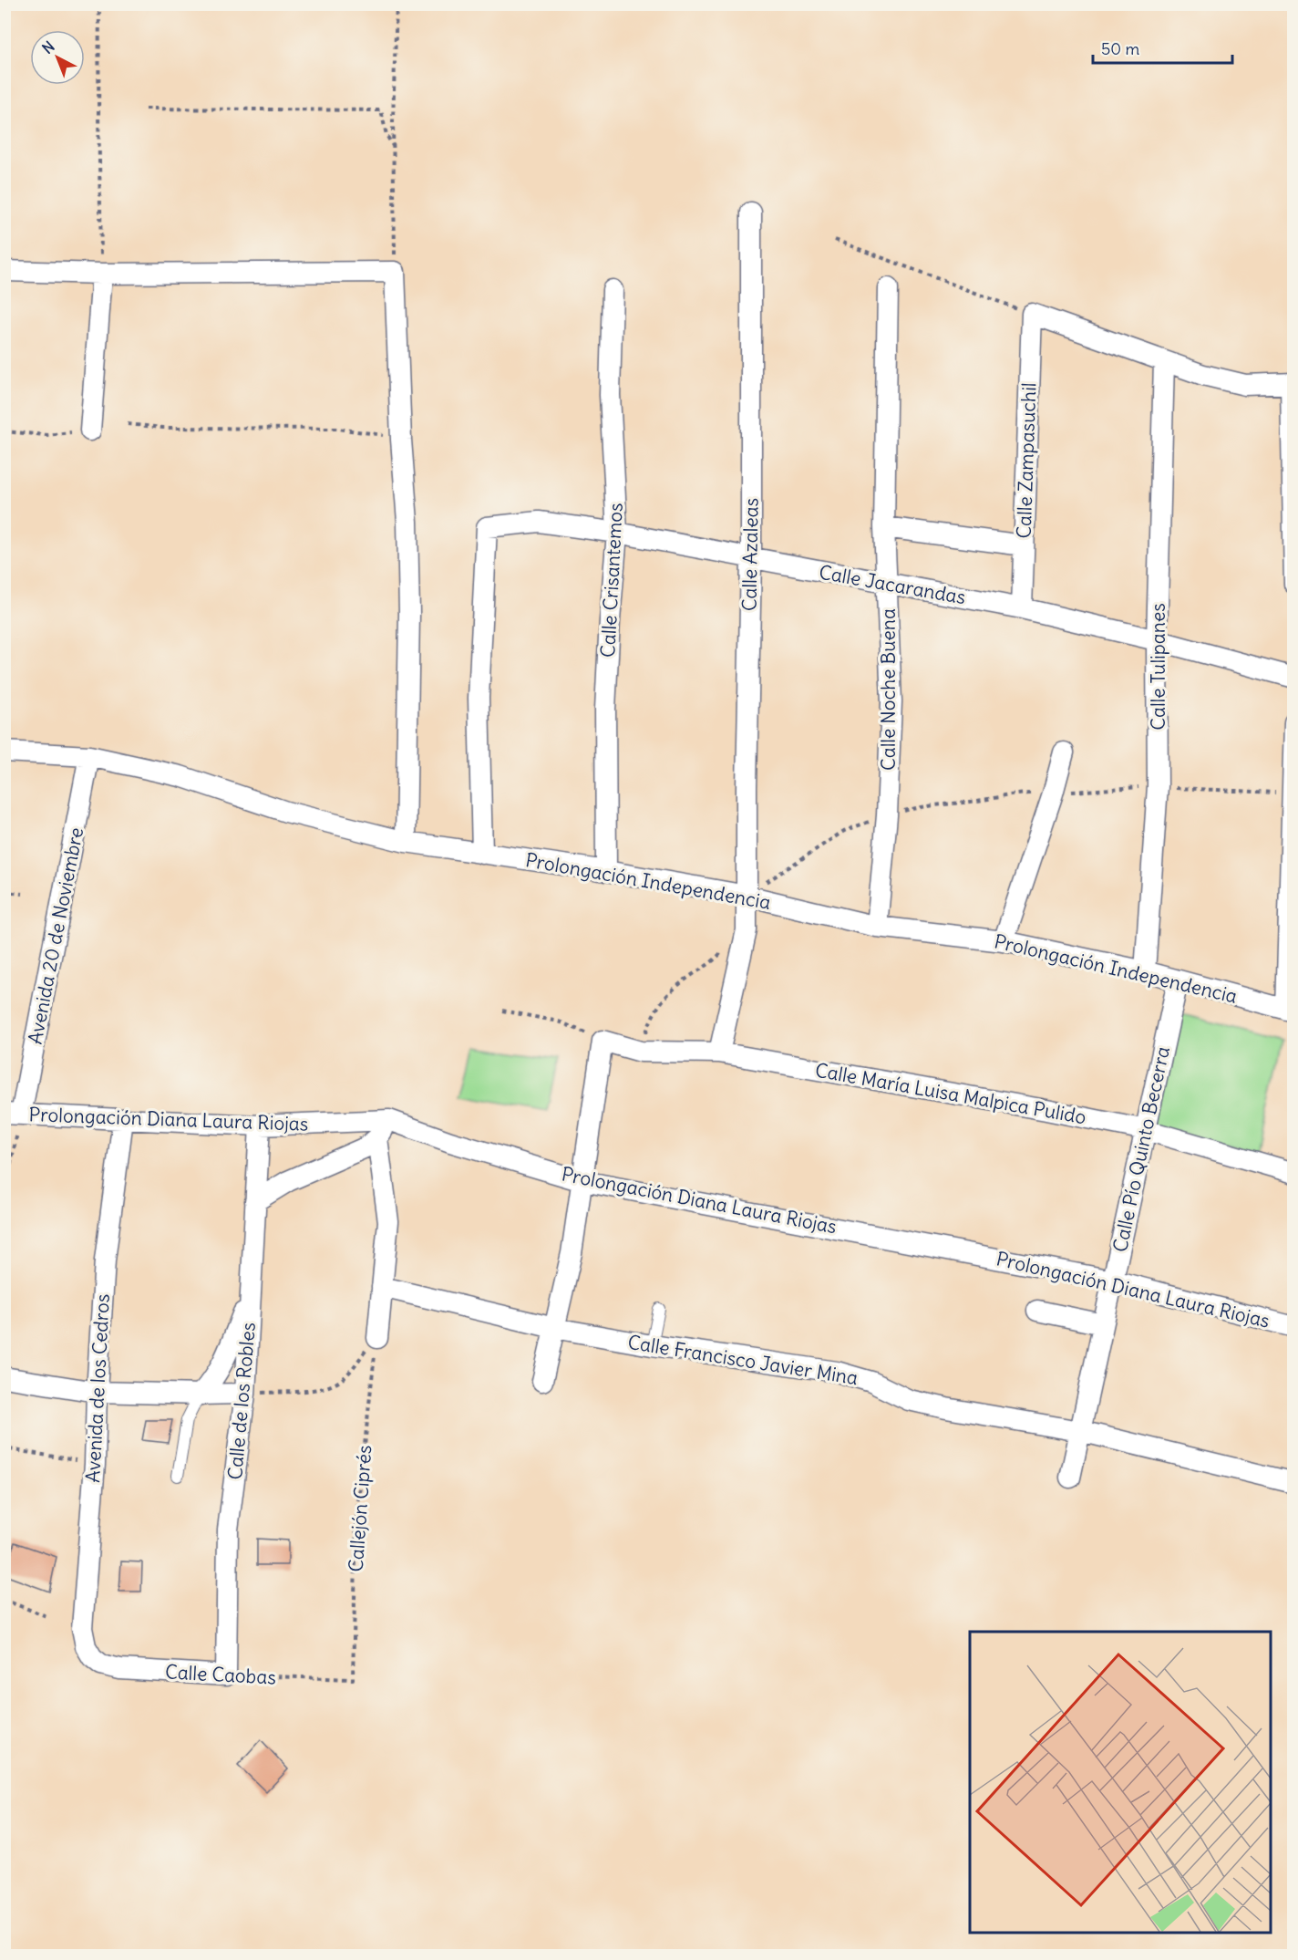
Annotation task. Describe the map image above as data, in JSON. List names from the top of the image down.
{
  "streets": {
    "street": [
      "Calle Zampasuchil",
      "Calle Azaleas",
      "Calle Crisantemos",
      "Calle Jacarandas",
      "Calle Tulipanes",
      "Calle Noche Buena",
      "Prolongación Independencia",
      "Avenida 20 de Noviembre",
      "Calle María Luisa Malpica Pulido",
      "Prolongación Diana Laura Riojas",
      "Calle Pío Quinto Becerra",
      "Calle Francisco Javier Mina",
      "Avenida de los Cedros",
      "Calle de los Robles",
      "Calle Caobas"
    ],
    "path": ["Callejón Ciprés"]
  },
  "crossings": [
    ["Calle Zampasuchil", "Calle Jacarandas"],
    ["Calle Azaleas", "Calle Jacarandas"],
    ["Calle Azaleas", "Prolongación Independencia"],
    ["Calle Azaleas", "Calle María Luisa Malpica Pulido"],
    ["Calle Crisantemos", "Calle Jacarandas"],
    ["Calle Crisantemos", "Prolongación Independencia"],
    ["Calle Jacarandas", "Calle Tulipanes"],
    ["Calle Jacarandas", "Calle Noche Buena"],
    ["Calle Jacarandas", "Prolongación Independencia"],
    ["Calle Tulipanes", "Prolongación Independencia"],
    ["Calle Noche Buena", "Prolongación Independencia"],
    ["Prolongación Independencia", "Avenida 20 de Noviembre"],
    ["Prolongación Independencia", "Calle Pío Quinto Becerra"],
    ["Avenida 20 de Noviembre", "Prolongación Diana Laura Riojas"],
    ["Calle María Luisa Malpica Pulido", "Calle Pío Quinto Becerra"],
    ["Prolongación Diana Laura Riojas", "Calle Pío Quinto Becerra"],
    ["Prolongación Diana Laura Riojas", "Avenida de los Cedros"],
    ["Prolongación Diana Laura Riojas", "Calle de los Robles"],
    ["Calle Pío Quinto Becerra", "Calle Francisco Javier Mina"],
    ["Avenida de los Cedros", "Calle Caobas"],
    ["Calle de los Robles", "Calle Caobas"],
    ["Callejón Ciprés", "Calle Caobas"]
  ],
  "scale_bar": "50 m",
  "north": "top left"
}
